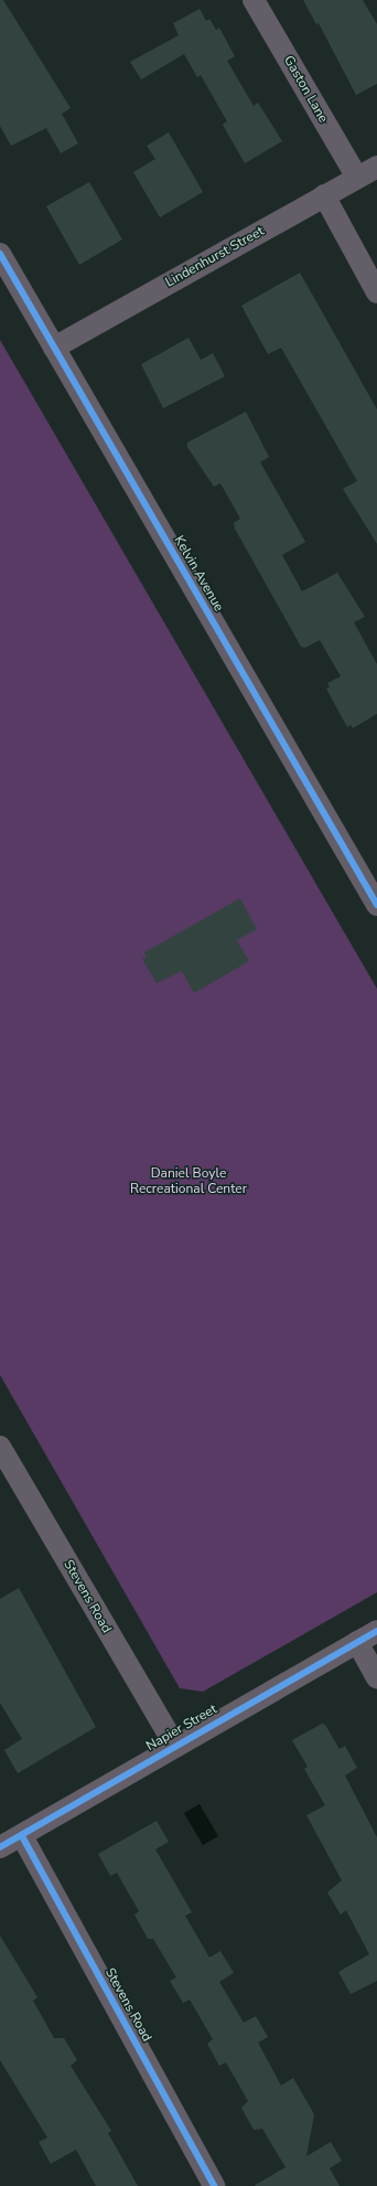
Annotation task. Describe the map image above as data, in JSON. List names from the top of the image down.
{
  "streets": {
    "street": [
      "Gaston Lane",
      "Lindenhurst Street",
      "Kelvin Avenue",
      "Stevens Road",
      "Napier Street"
    ]
  },
  "crossings": [
    ["Gaston Lane", "Lindenhurst Street"],
    ["Lindenhurst Street", "Kelvin Avenue"],
    ["Stevens Road", "Napier Street"]
  ],
  "parks": ["Daniel Boyle Recreational Center"]
}
